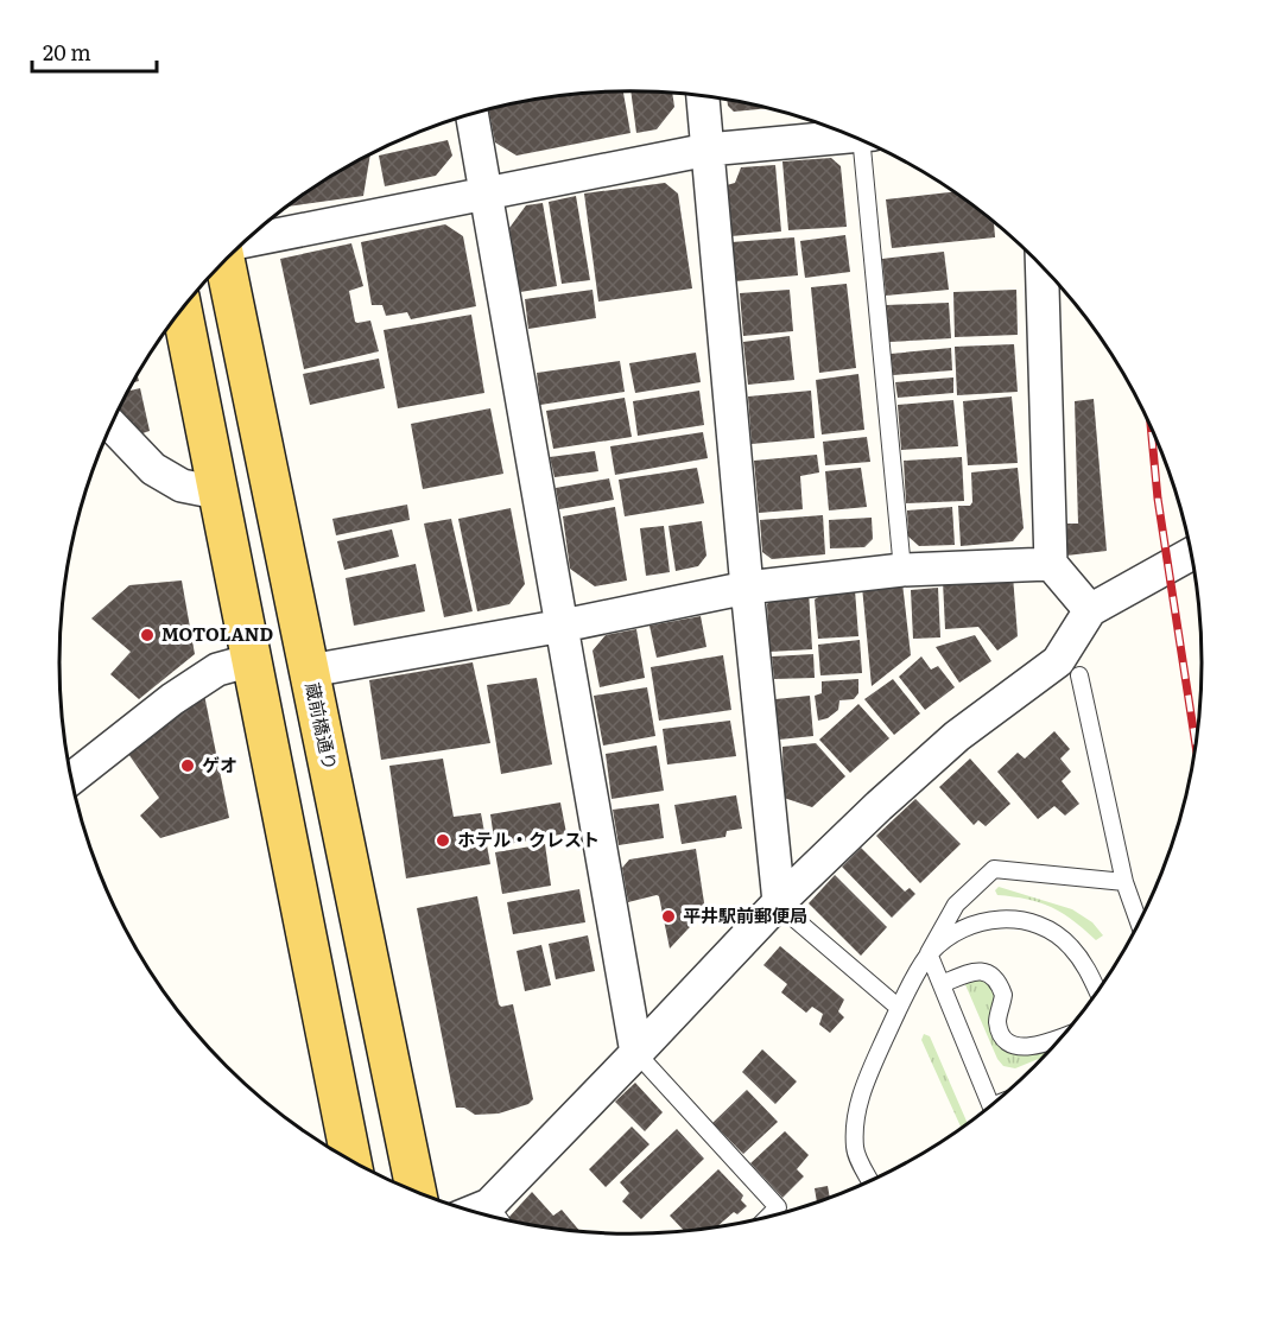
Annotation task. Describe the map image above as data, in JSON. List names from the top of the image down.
{
  "streets": {
    "main road": ["蔵前橋通り"]
  },
  "places": [
    "MOTOLAND",
    "ゲオ",
    "ホテル・クレスト",
    "平井駅前郵便局"
  ],
  "scale_bar": "20 m"
}
